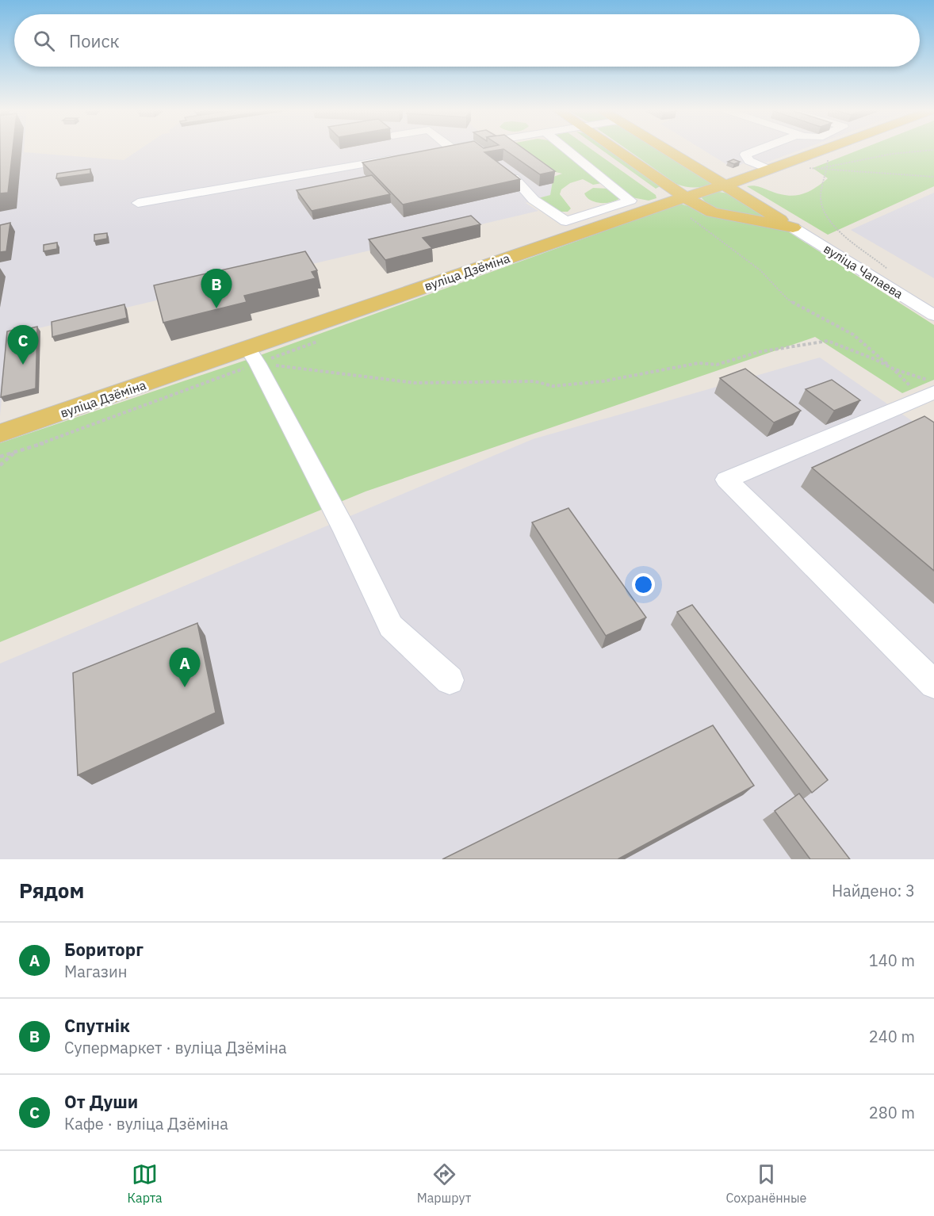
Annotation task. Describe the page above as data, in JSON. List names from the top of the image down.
{
  "streets": {
    "main road": ["вуліца Чапаева", "вуліца Дзёміна"]
  },
  "crossings": [
    ["вуліца Чапаева", "вуліца Дзёміна"]
  ],
  "page": {
    "search": "Поиск",
    "pins": ["B", "C", "A"],
    "heading": ["Рядом", "Найдено: 3"],
    "list": [
      {
        "mark": "A",
        "name": "Бориторг",
        "note": "Магазин",
        "value": "140 m"
      },
      {
        "mark": "B",
        "name": "Спутнік",
        "note": "Супермаркет · вуліца Дзёміна",
        "value": "240 m"
      },
      {
        "mark": "C",
        "name": "От Души",
        "note": "Кафе · вуліца Дзёміна",
        "value": "280 m"
      }
    ],
    "nav": ["Карта", "Маршрут", "Сохранённые"]
  }
}
